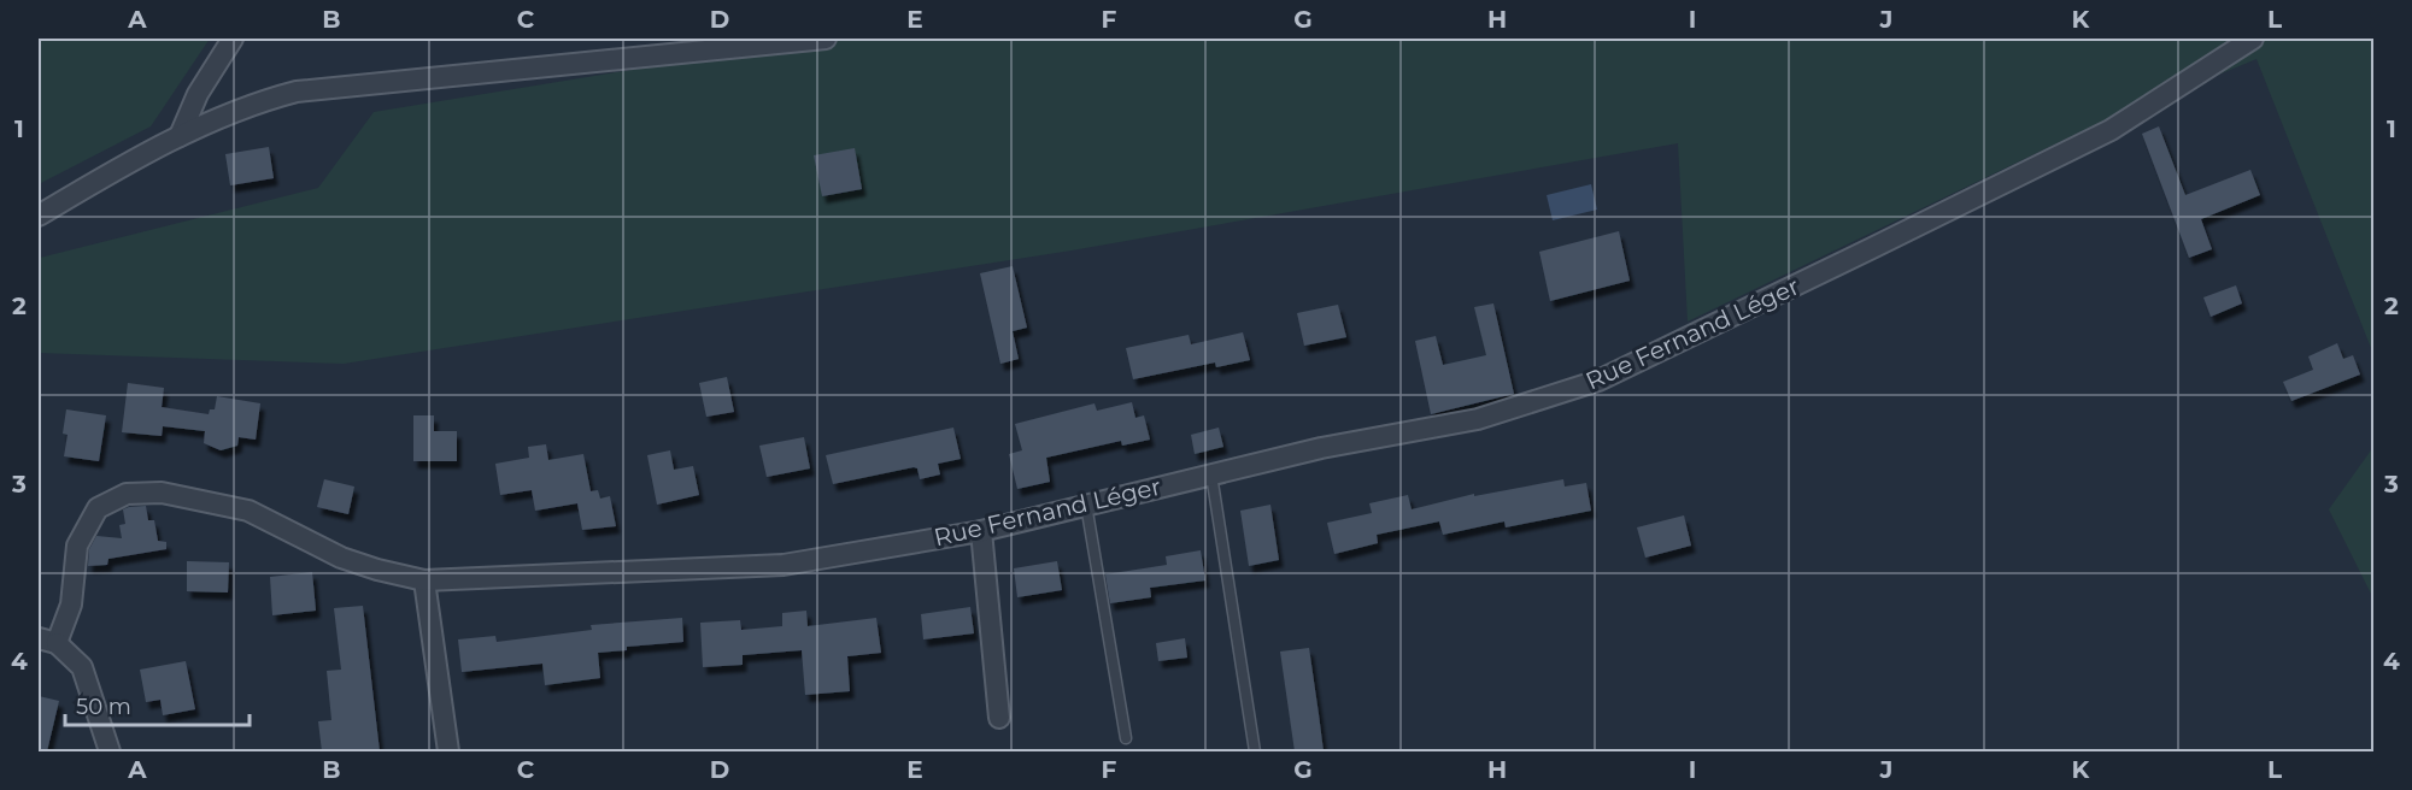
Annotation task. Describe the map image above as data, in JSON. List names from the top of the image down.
{
  "streets": {
    "street": ["Rue Fernand Léger"]
  },
  "scale_bar": "50 m",
  "grid": {
    "columns": [
      "A",
      "B",
      "C",
      "D",
      "E",
      "F",
      "G",
      "H",
      "I",
      "J",
      "K",
      "L"
    ],
    "rows": [
      "1",
      "2",
      "3",
      "4"
    ]
  }
}
